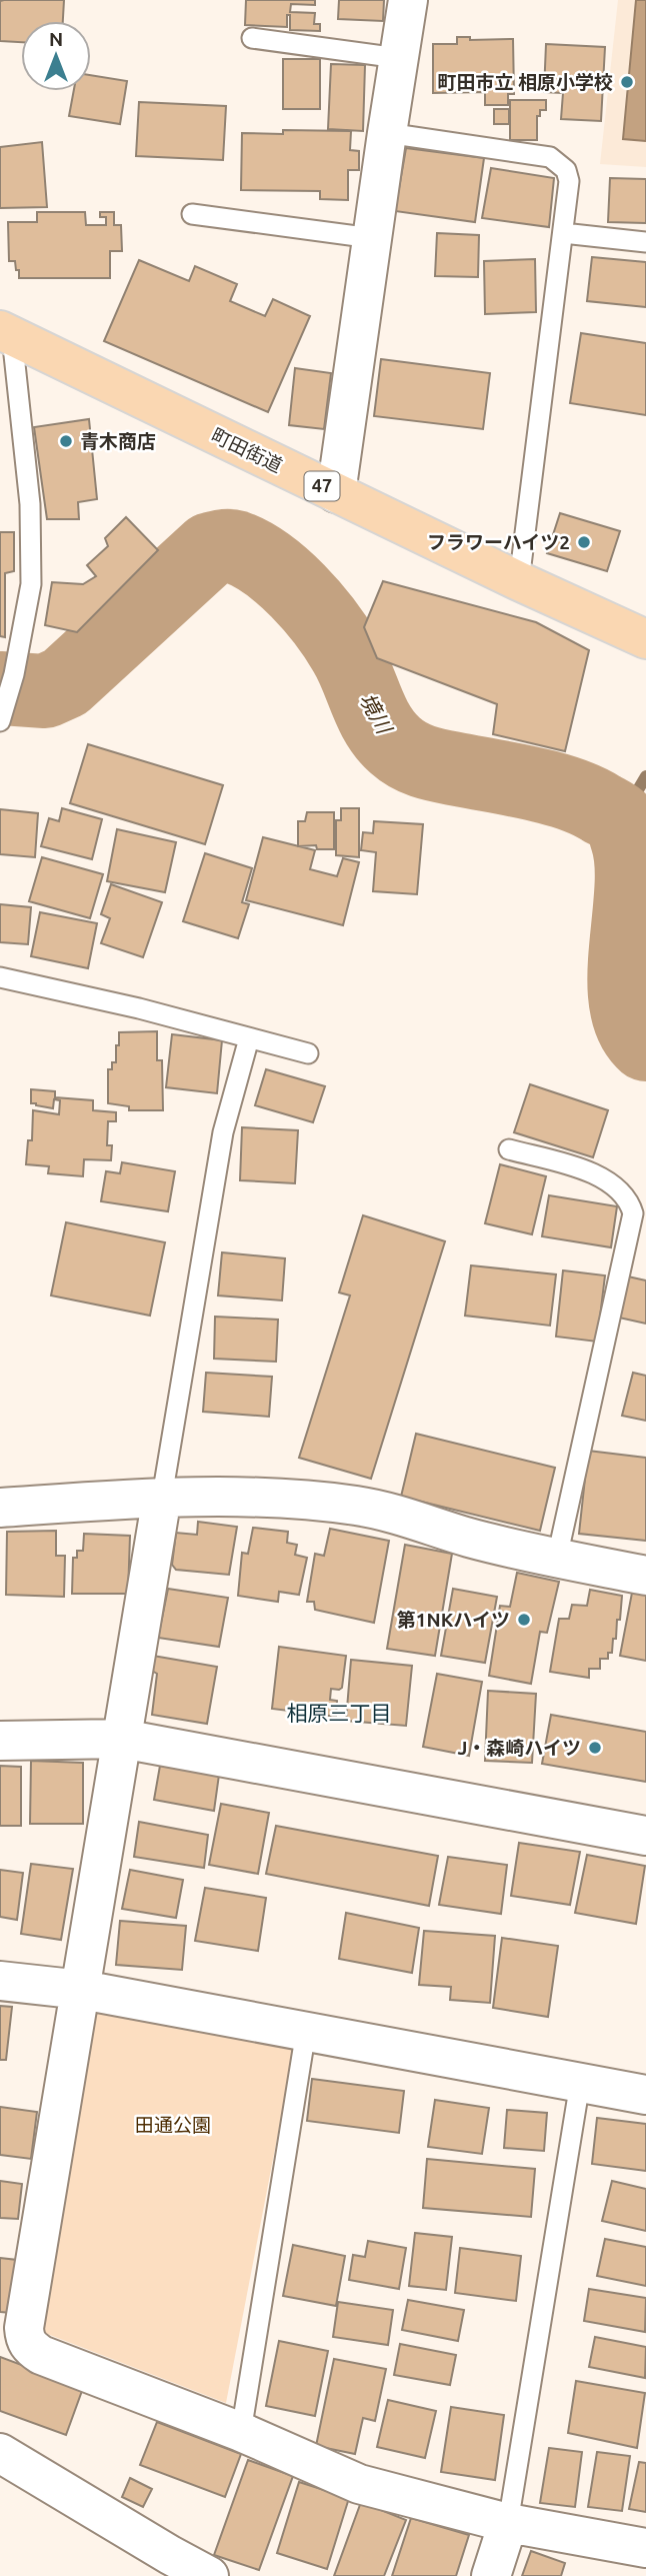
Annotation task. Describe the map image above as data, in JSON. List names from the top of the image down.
{
  "streets": {
    "main road": ["町田街道", "47"]
  },
  "districts": ["相原三丁目"],
  "water": ["境川"],
  "parks": ["田通公園"],
  "places": [
    "町田市立 相原小学校",
    "青木商店",
    "フラワーハイツ2",
    "第1NKハイツ",
    "J・森崎ハイツ"
  ],
  "north": "top"
}
